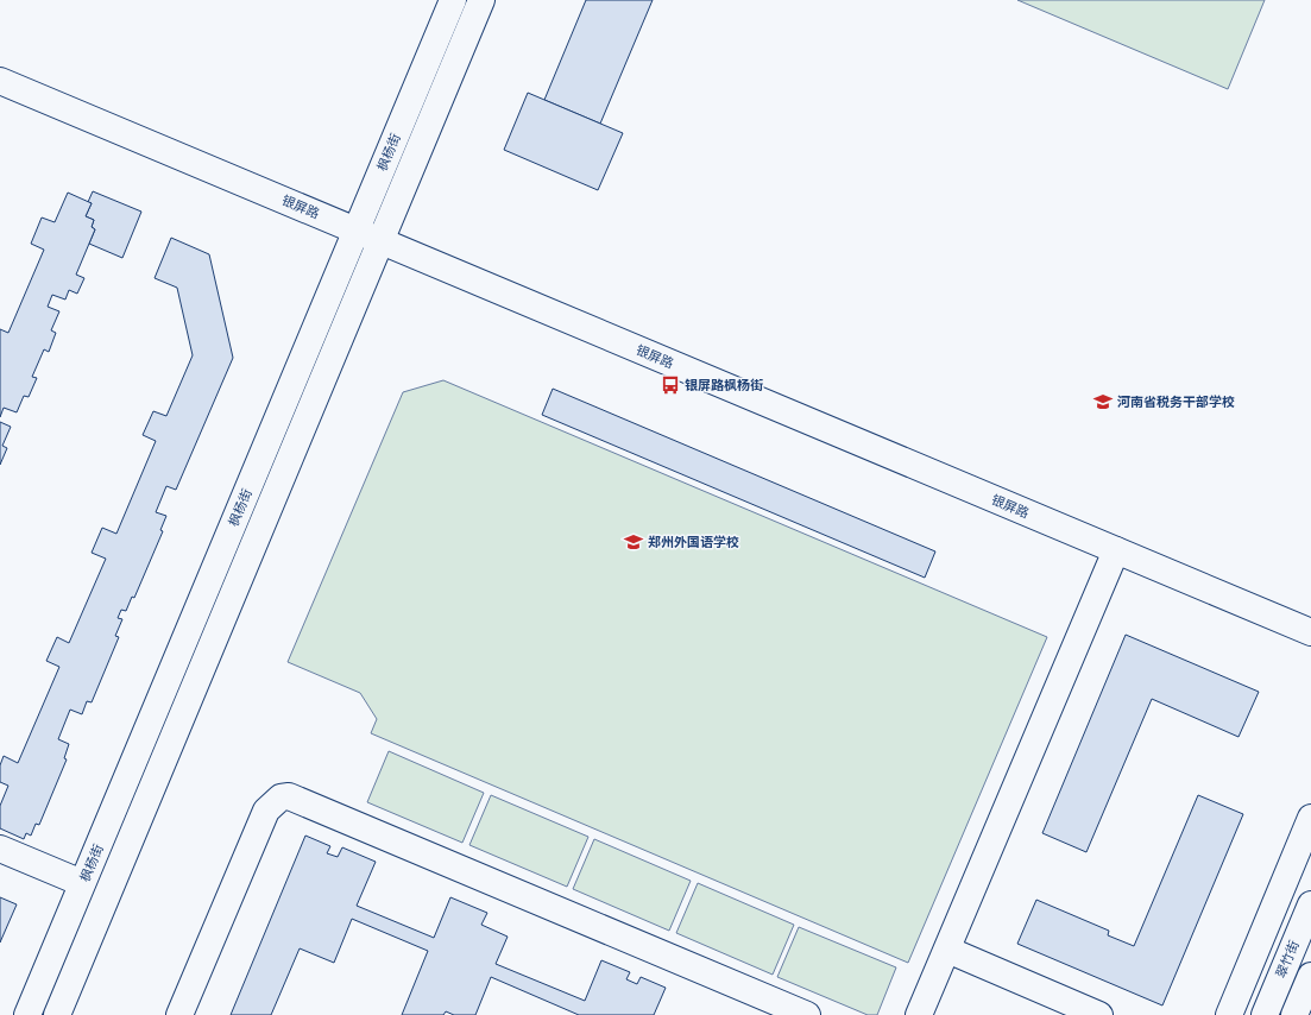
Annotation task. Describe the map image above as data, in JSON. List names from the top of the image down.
{
  "streets": {
    "street": ["枫杨街", "银屏路", "翠竹街"]
  },
  "crossings": [
    ["枫杨街", "银屏路"]
  ],
  "places": {
    "bus stop": ["银屏路枫杨街"],
    "school or university": ["河南省税务干部学校", "郑州外国语学校"]
  }
}
